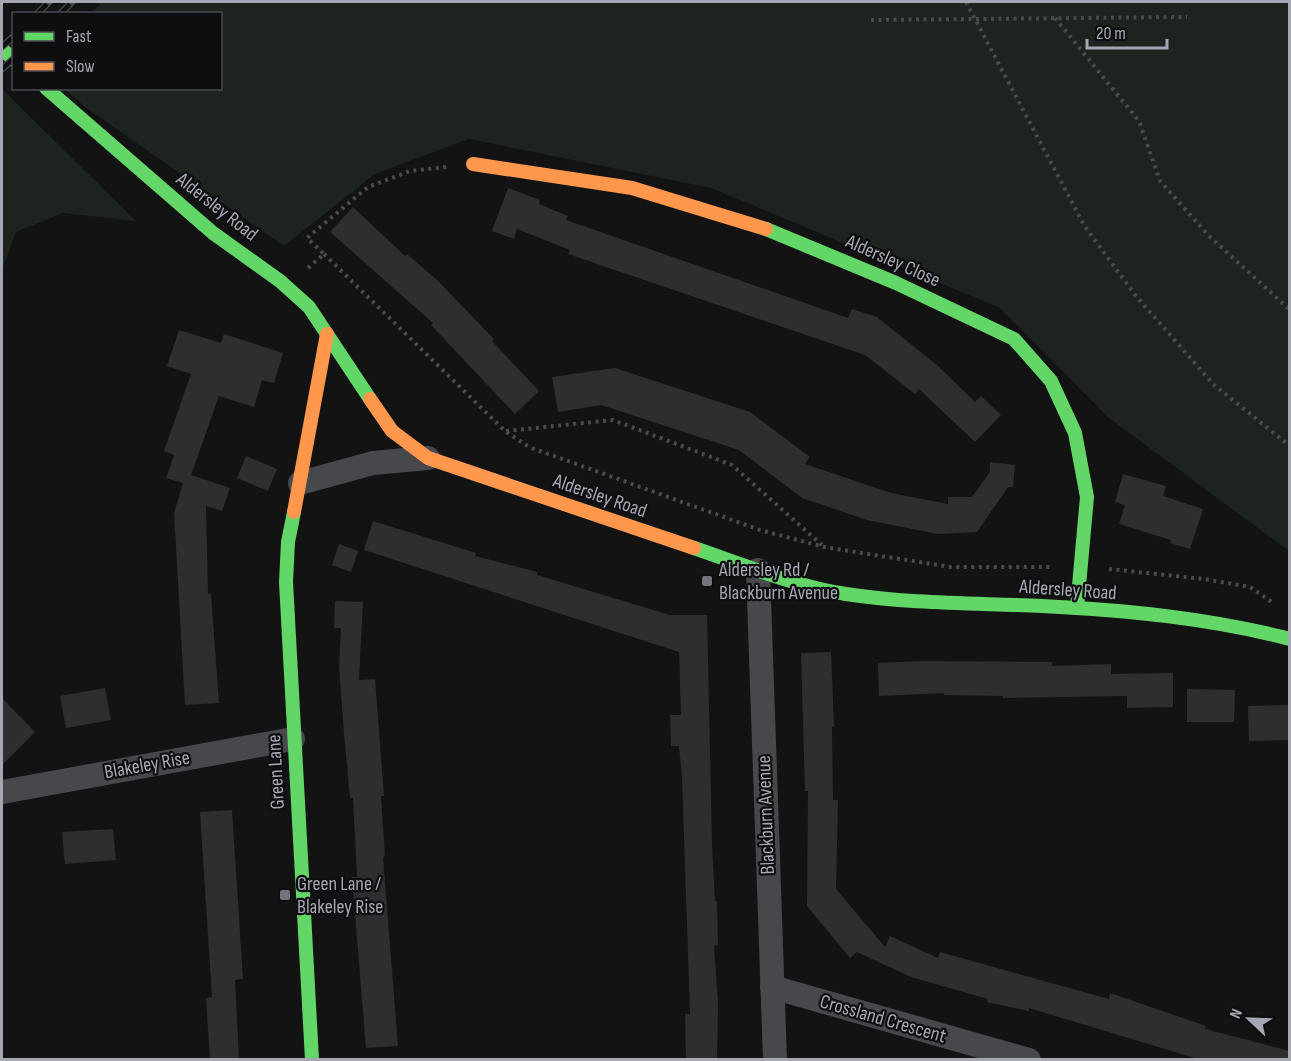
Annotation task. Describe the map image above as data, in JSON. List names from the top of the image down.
{
  "streets": {
    "street": [
      "Aldersley Road",
      "Aldersley Close",
      "Blakeley Rise",
      "Green Lane",
      "Blackburn Avenue",
      "Crossland Crescent"
    ]
  },
  "crossings": [
    ["Aldersley Road", "Aldersley Close"],
    ["Aldersley Road", "Green Lane"],
    ["Aldersley Road", "Blackburn Avenue"],
    ["Blakeley Rise", "Green Lane"],
    ["Blackburn Avenue", "Crossland Crescent"]
  ],
  "places": {
    "transit": ["Aldersley Rd / Blackburn Avenue", "Green Lane / Blakeley Rise"]
  },
  "legend": ["Fast", "Slow"],
  "scale_bar": "20 m",
  "north": "top left"
}
